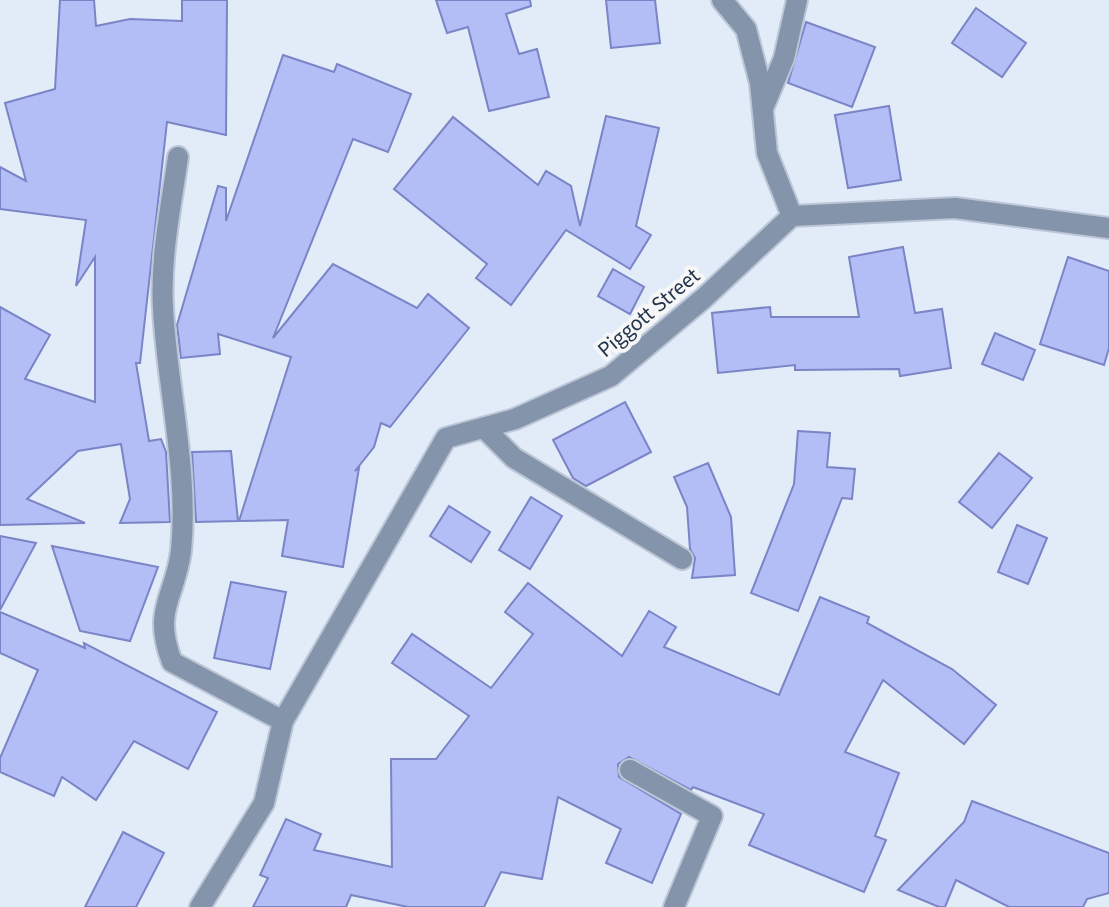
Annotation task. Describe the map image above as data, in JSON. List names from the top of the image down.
{
  "streets": {
    "street": ["Piggott Street"]
  }
}
